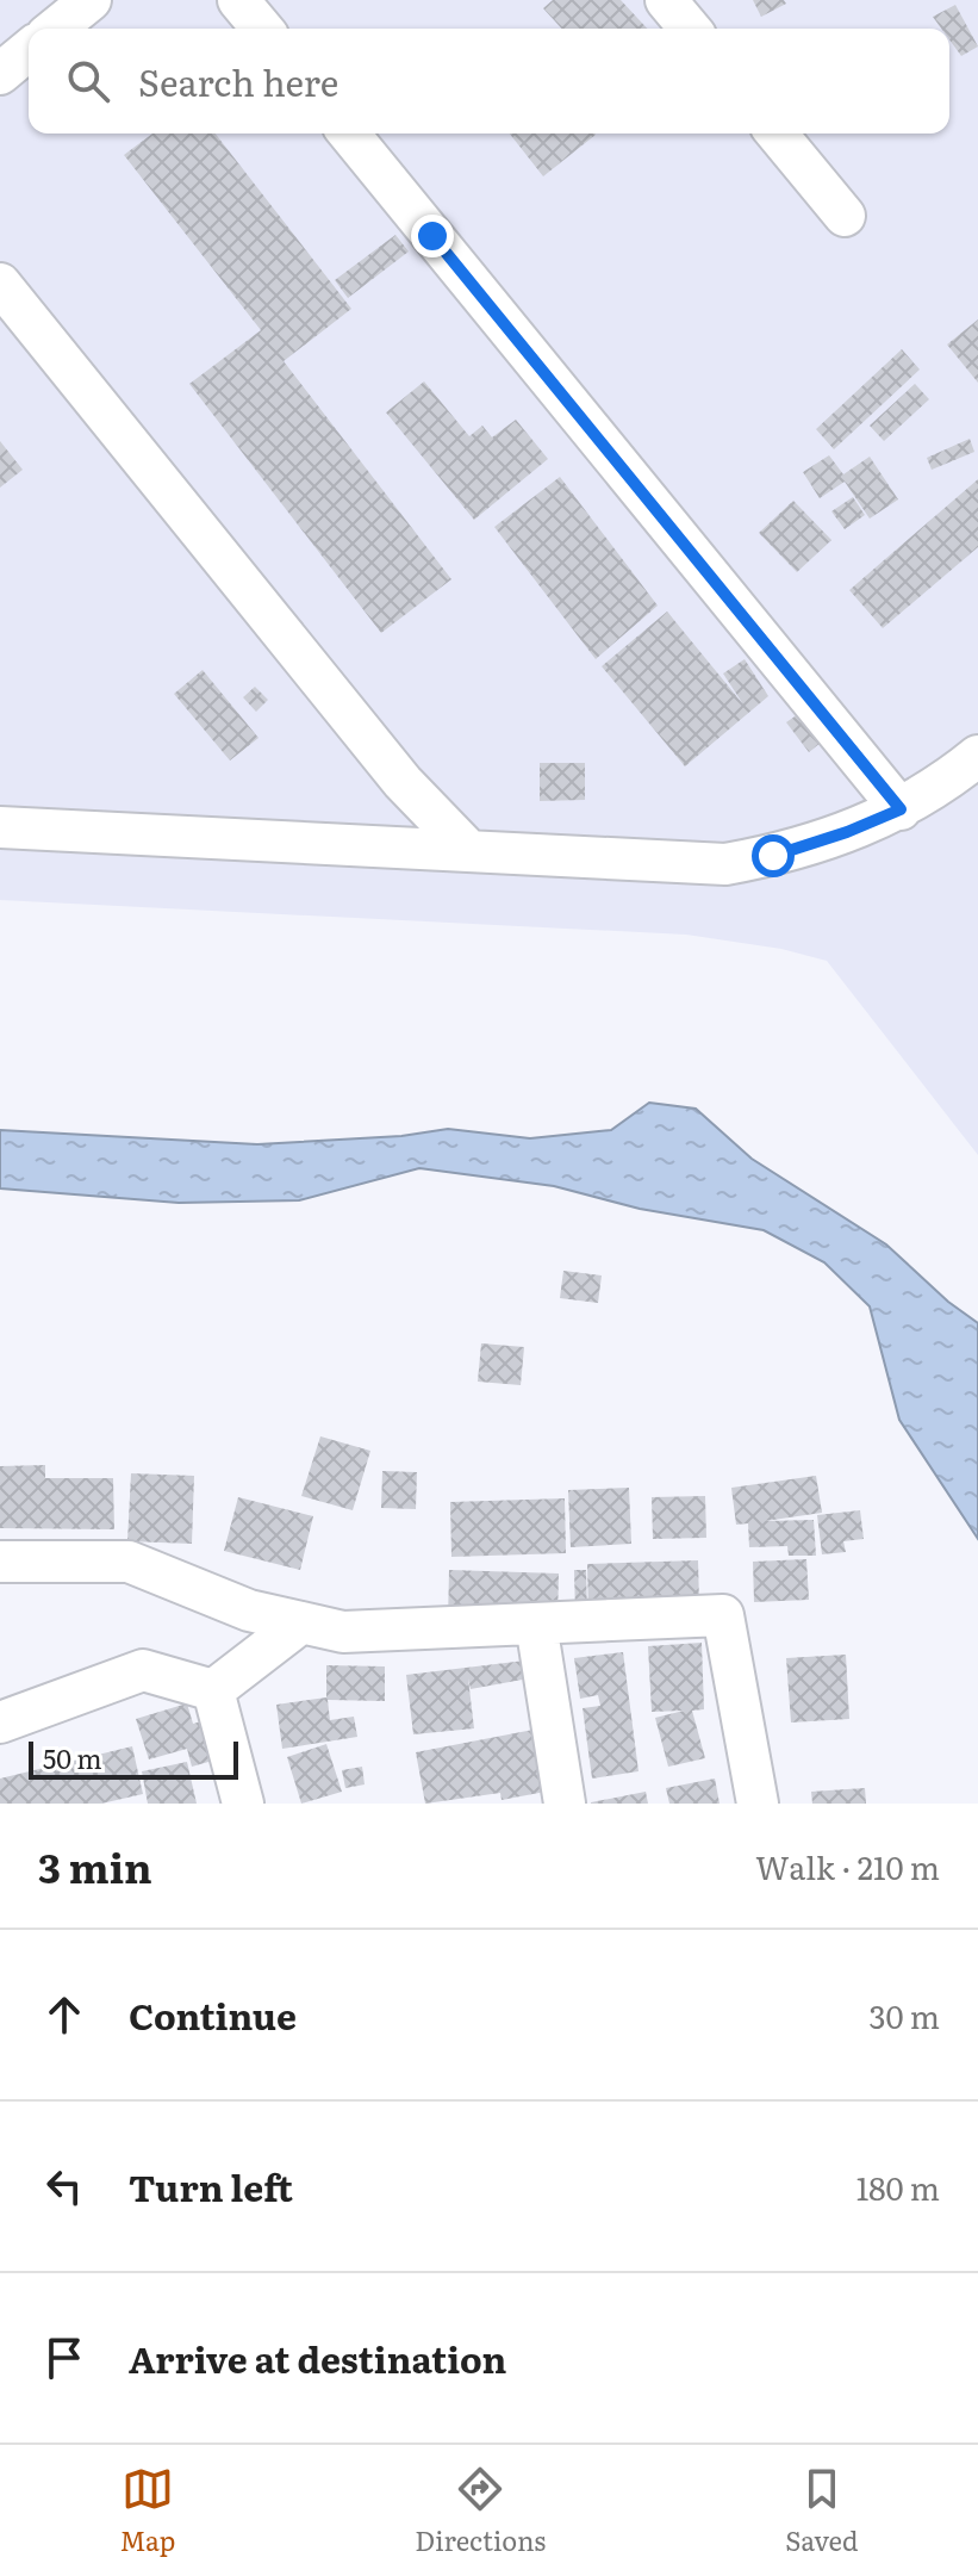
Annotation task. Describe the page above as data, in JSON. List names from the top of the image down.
{
  "scale_bar": "50 m",
  "page": {
    "search": "Search here",
    "scale": "50 m",
    "heading": ["3 min", "Walk · 210 m"],
    "list": [
      ["Continue", "30 m"],
      ["Turn left", "180 m"],
      "Arrive at destination"
    ],
    "nav": ["Map", "Directions", "Saved"]
  }
}
